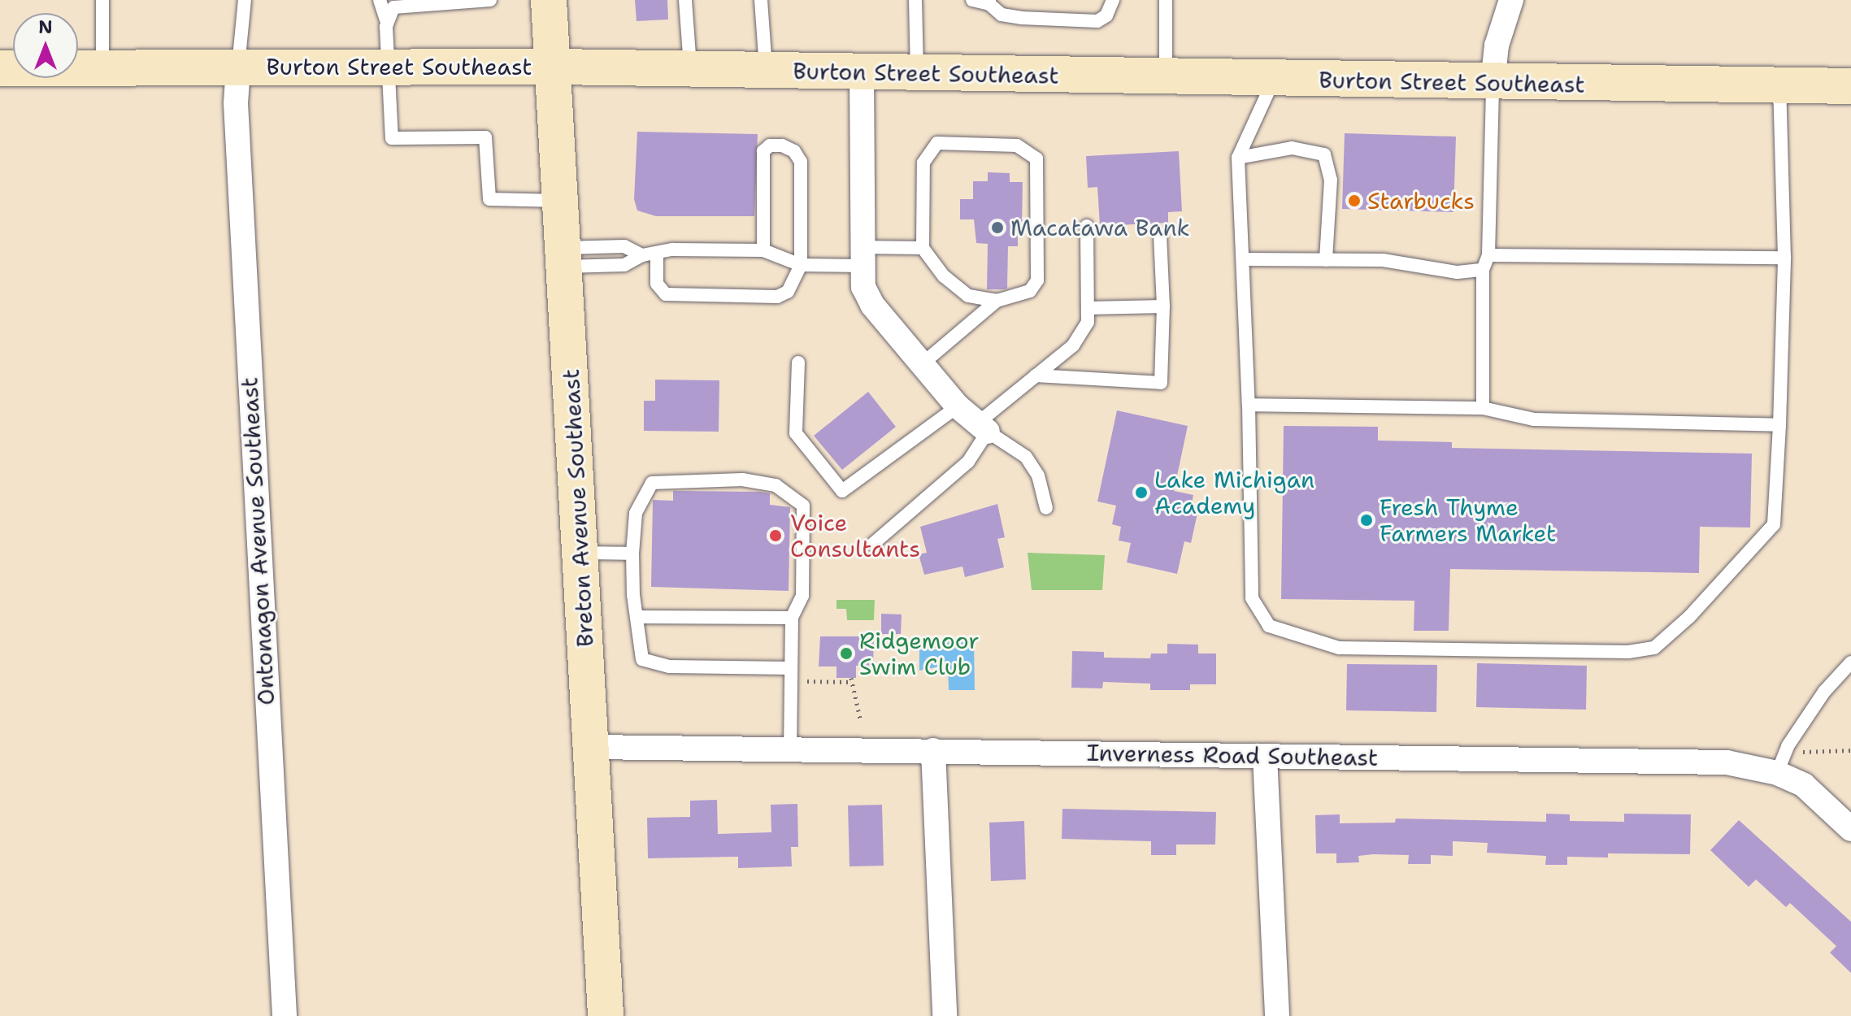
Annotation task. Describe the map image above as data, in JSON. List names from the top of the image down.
{
  "streets": {
    "main road": ["Burton Street Southeast", "Breton Avenue Southeast"],
    "street": ["Ontonagon Avenue Southeast", "Inverness Road Southeast"]
  },
  "crossings": [
    ["Burton Street Southeast", "Breton Avenue Southeast"],
    ["Burton Street Southeast", "Ontonagon Avenue Southeast"],
    ["Breton Avenue Southeast", "Inverness Road Southeast"]
  ],
  "places": [
    "Starbucks",
    "Macatawa Bank",
    "Lake Michigan Academy",
    "Fresh Thyme Farmers Market",
    "Voice Consultants",
    "Ridgemoor Swim Club"
  ],
  "north": "top"
}
